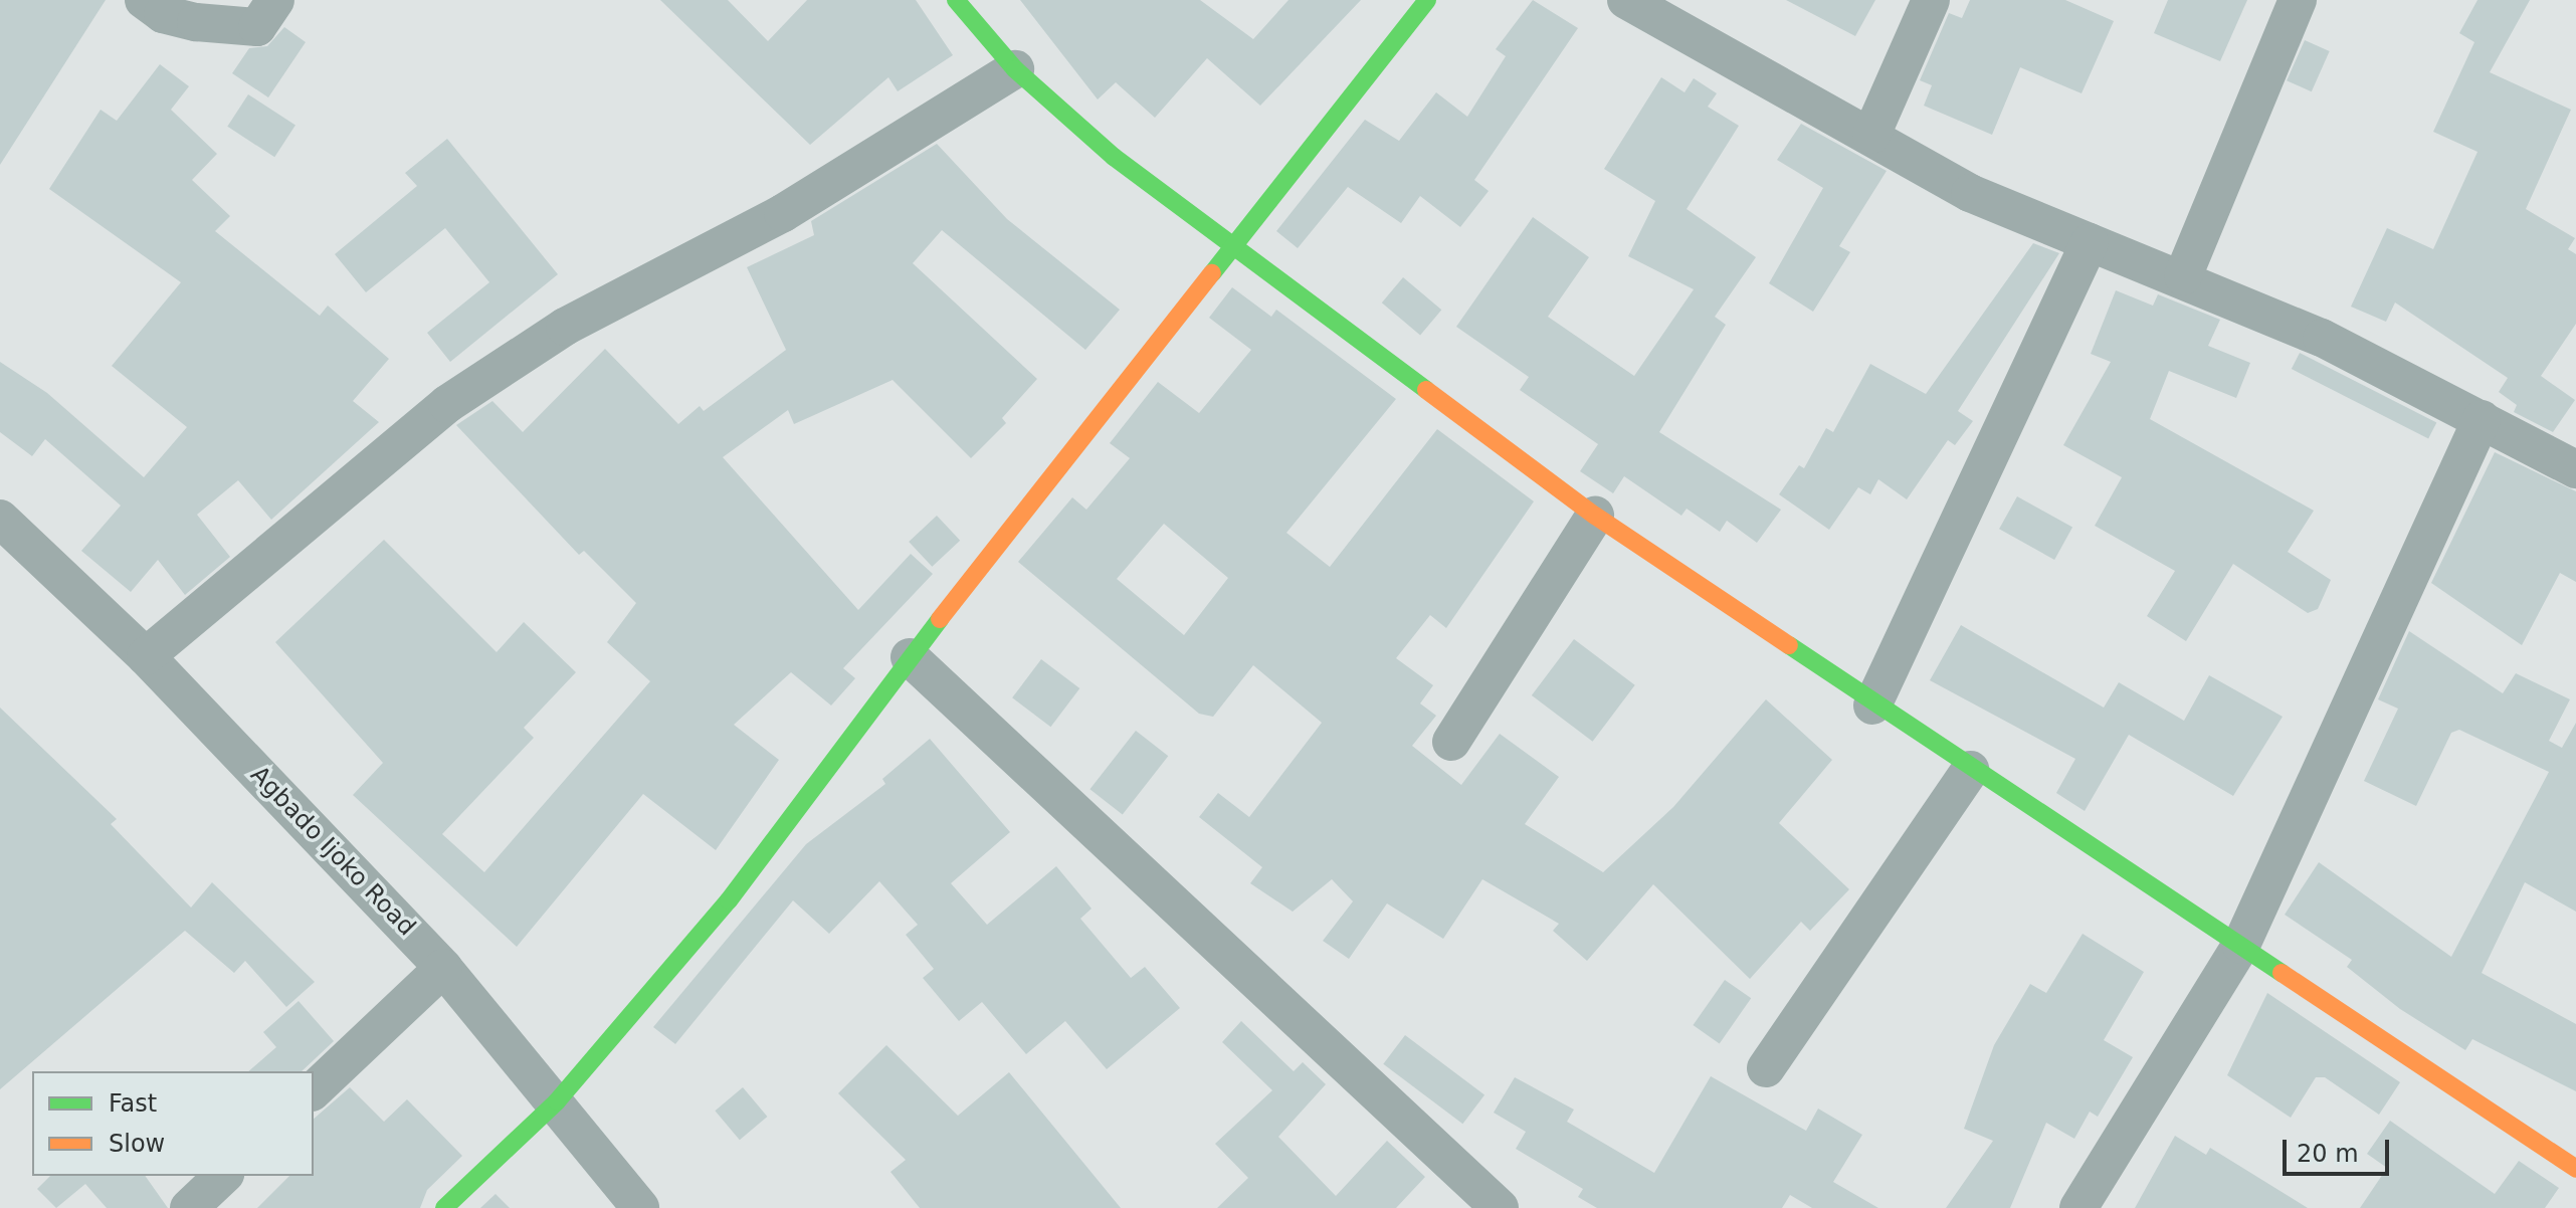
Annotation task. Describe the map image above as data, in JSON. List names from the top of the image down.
{
  "streets": {
    "street": ["Agbado Ijoko Road"]
  },
  "legend": ["Fast", "Slow"],
  "scale_bar": "20 m"
}
